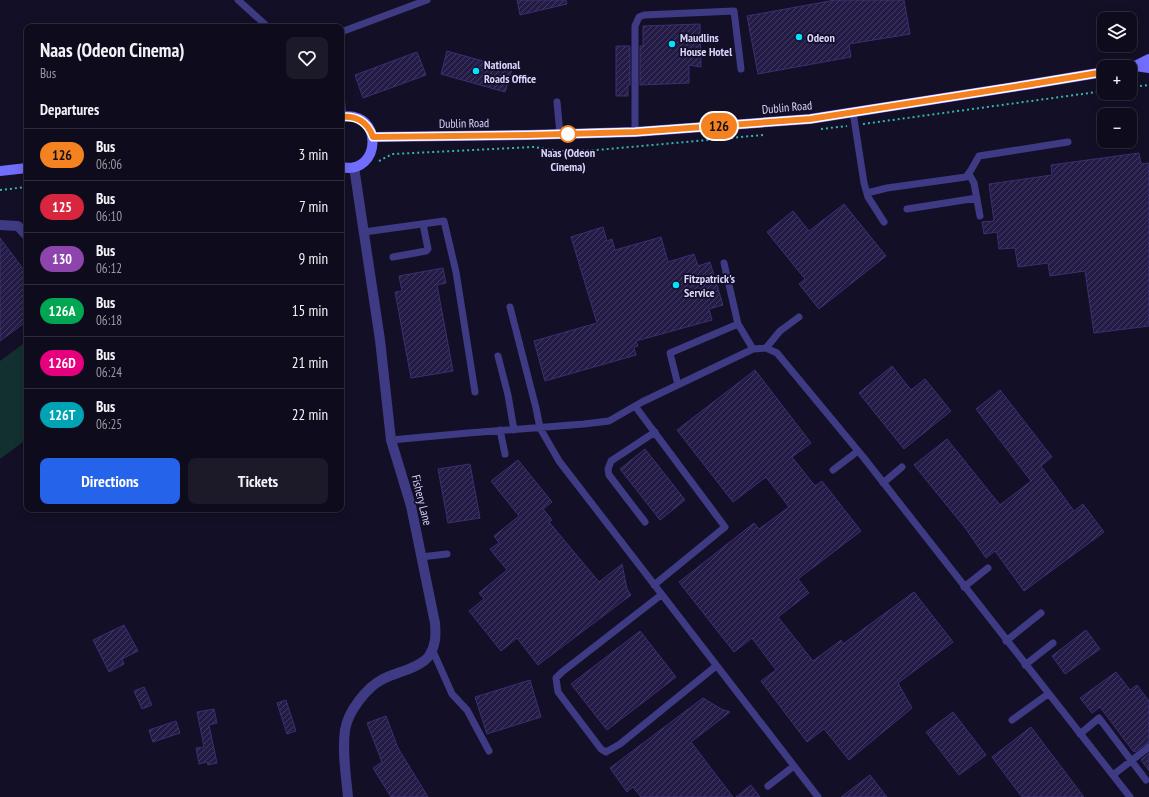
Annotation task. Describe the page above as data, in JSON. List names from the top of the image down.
{
  "streets": {
    "main road": ["Dublin Road"],
    "street": ["Fishery Lane"]
  },
  "places": [
    "Odeon",
    "Maudlins House Hotel",
    "National Roads Office",
    "Naas (Odeon Cinema)",
    "Fitzpatrick's Service"
  ],
  "lines": ["bus line 126"],
  "page": {
    "on_map": "126",
    "map_buttons": ["+", "−"],
    "heading": [
      ["Naas (Odeon Cinema)", "Bus"],
      "Departures"
    ],
    "list": [
      {
        "mark": "126",
        "name": "Bus",
        "note": "06:06",
        "value": "3 min"
      },
      {
        "mark": "125",
        "name": "Bus",
        "note": "06:10",
        "value": "7 min"
      },
      {
        "mark": "130",
        "name": "Bus",
        "note": "06:12",
        "value": "9 min"
      },
      {
        "mark": "126A",
        "name": "Bus",
        "note": "06:18",
        "value": "15 min"
      },
      {
        "mark": "126D",
        "name": "Bus",
        "note": "06:24",
        "value": "21 min"
      },
      {
        "mark": "126T",
        "name": "Bus",
        "note": "06:25",
        "value": "22 min"
      }
    ],
    "buttons": ["Directions", "Tickets"]
  }
}
